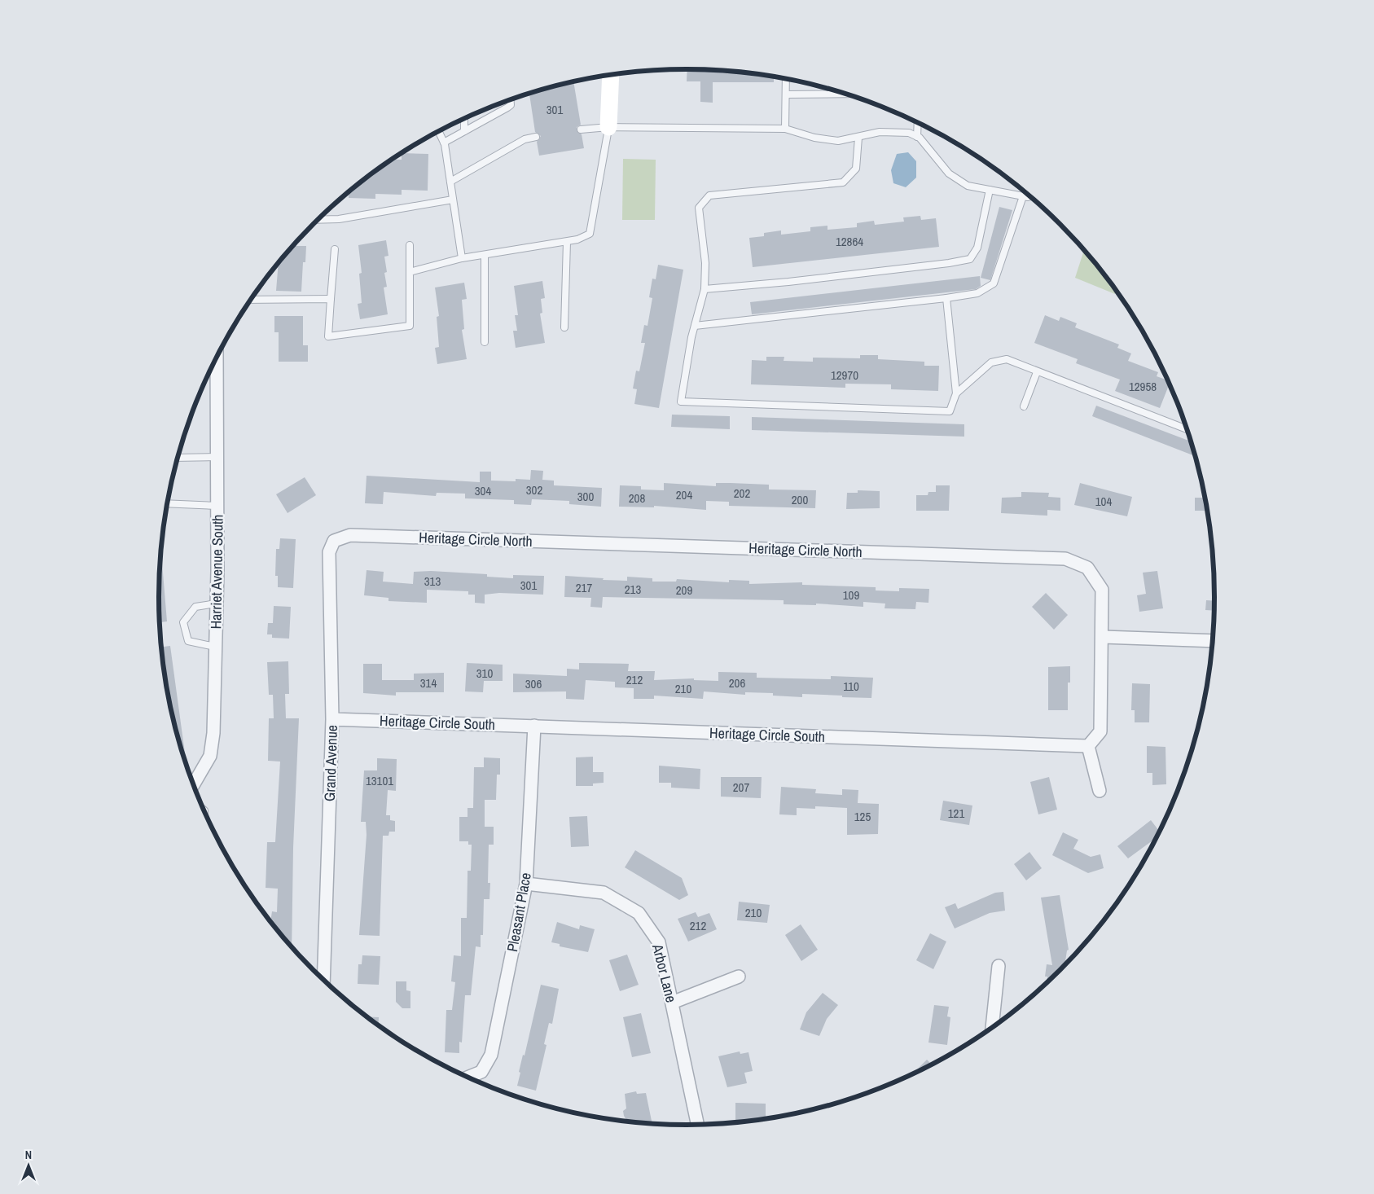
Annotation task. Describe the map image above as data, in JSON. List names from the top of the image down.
{
  "streets": {
    "street": [
      "Heritage Circle North",
      "Harriet Avenue South",
      "Heritage Circle South",
      "Grand Avenue",
      "Pleasant Place",
      "Arbor Lane"
    ]
  },
  "crossings": [
    ["Heritage Circle North", "Grand Avenue"],
    ["Heritage Circle South", "Grand Avenue"],
    ["Heritage Circle South", "Pleasant Place"],
    ["Pleasant Place", "Arbor Lane"]
  ],
  "house_numbers": [
    "301",
    "12864",
    "12970",
    "12958",
    "302",
    "304",
    "202",
    "204",
    "300",
    "208",
    "200",
    "104",
    "313",
    "301",
    "217",
    "213",
    "209",
    "109",
    "310",
    "212",
    "314",
    "206",
    "306",
    "110",
    "210",
    "13101",
    "207",
    "121",
    "125",
    "210",
    "212"
  ],
  "north": "top"
}
